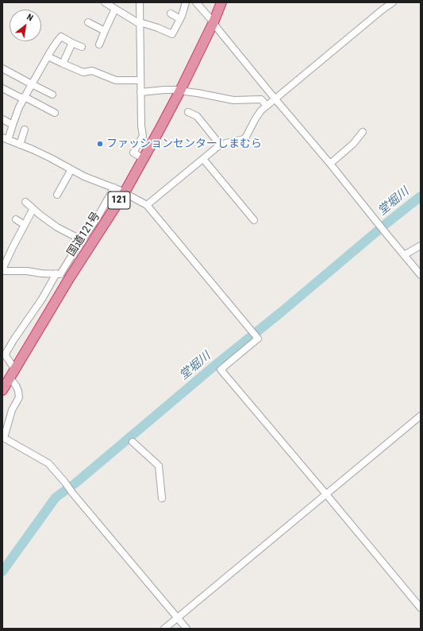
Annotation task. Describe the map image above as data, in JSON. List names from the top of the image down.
{
  "streets": {
    "highway": ["121", "国道121号"]
  },
  "water": ["堂堀川"],
  "places": ["ファッションセンターしまむら"],
  "north": "top right"
}
